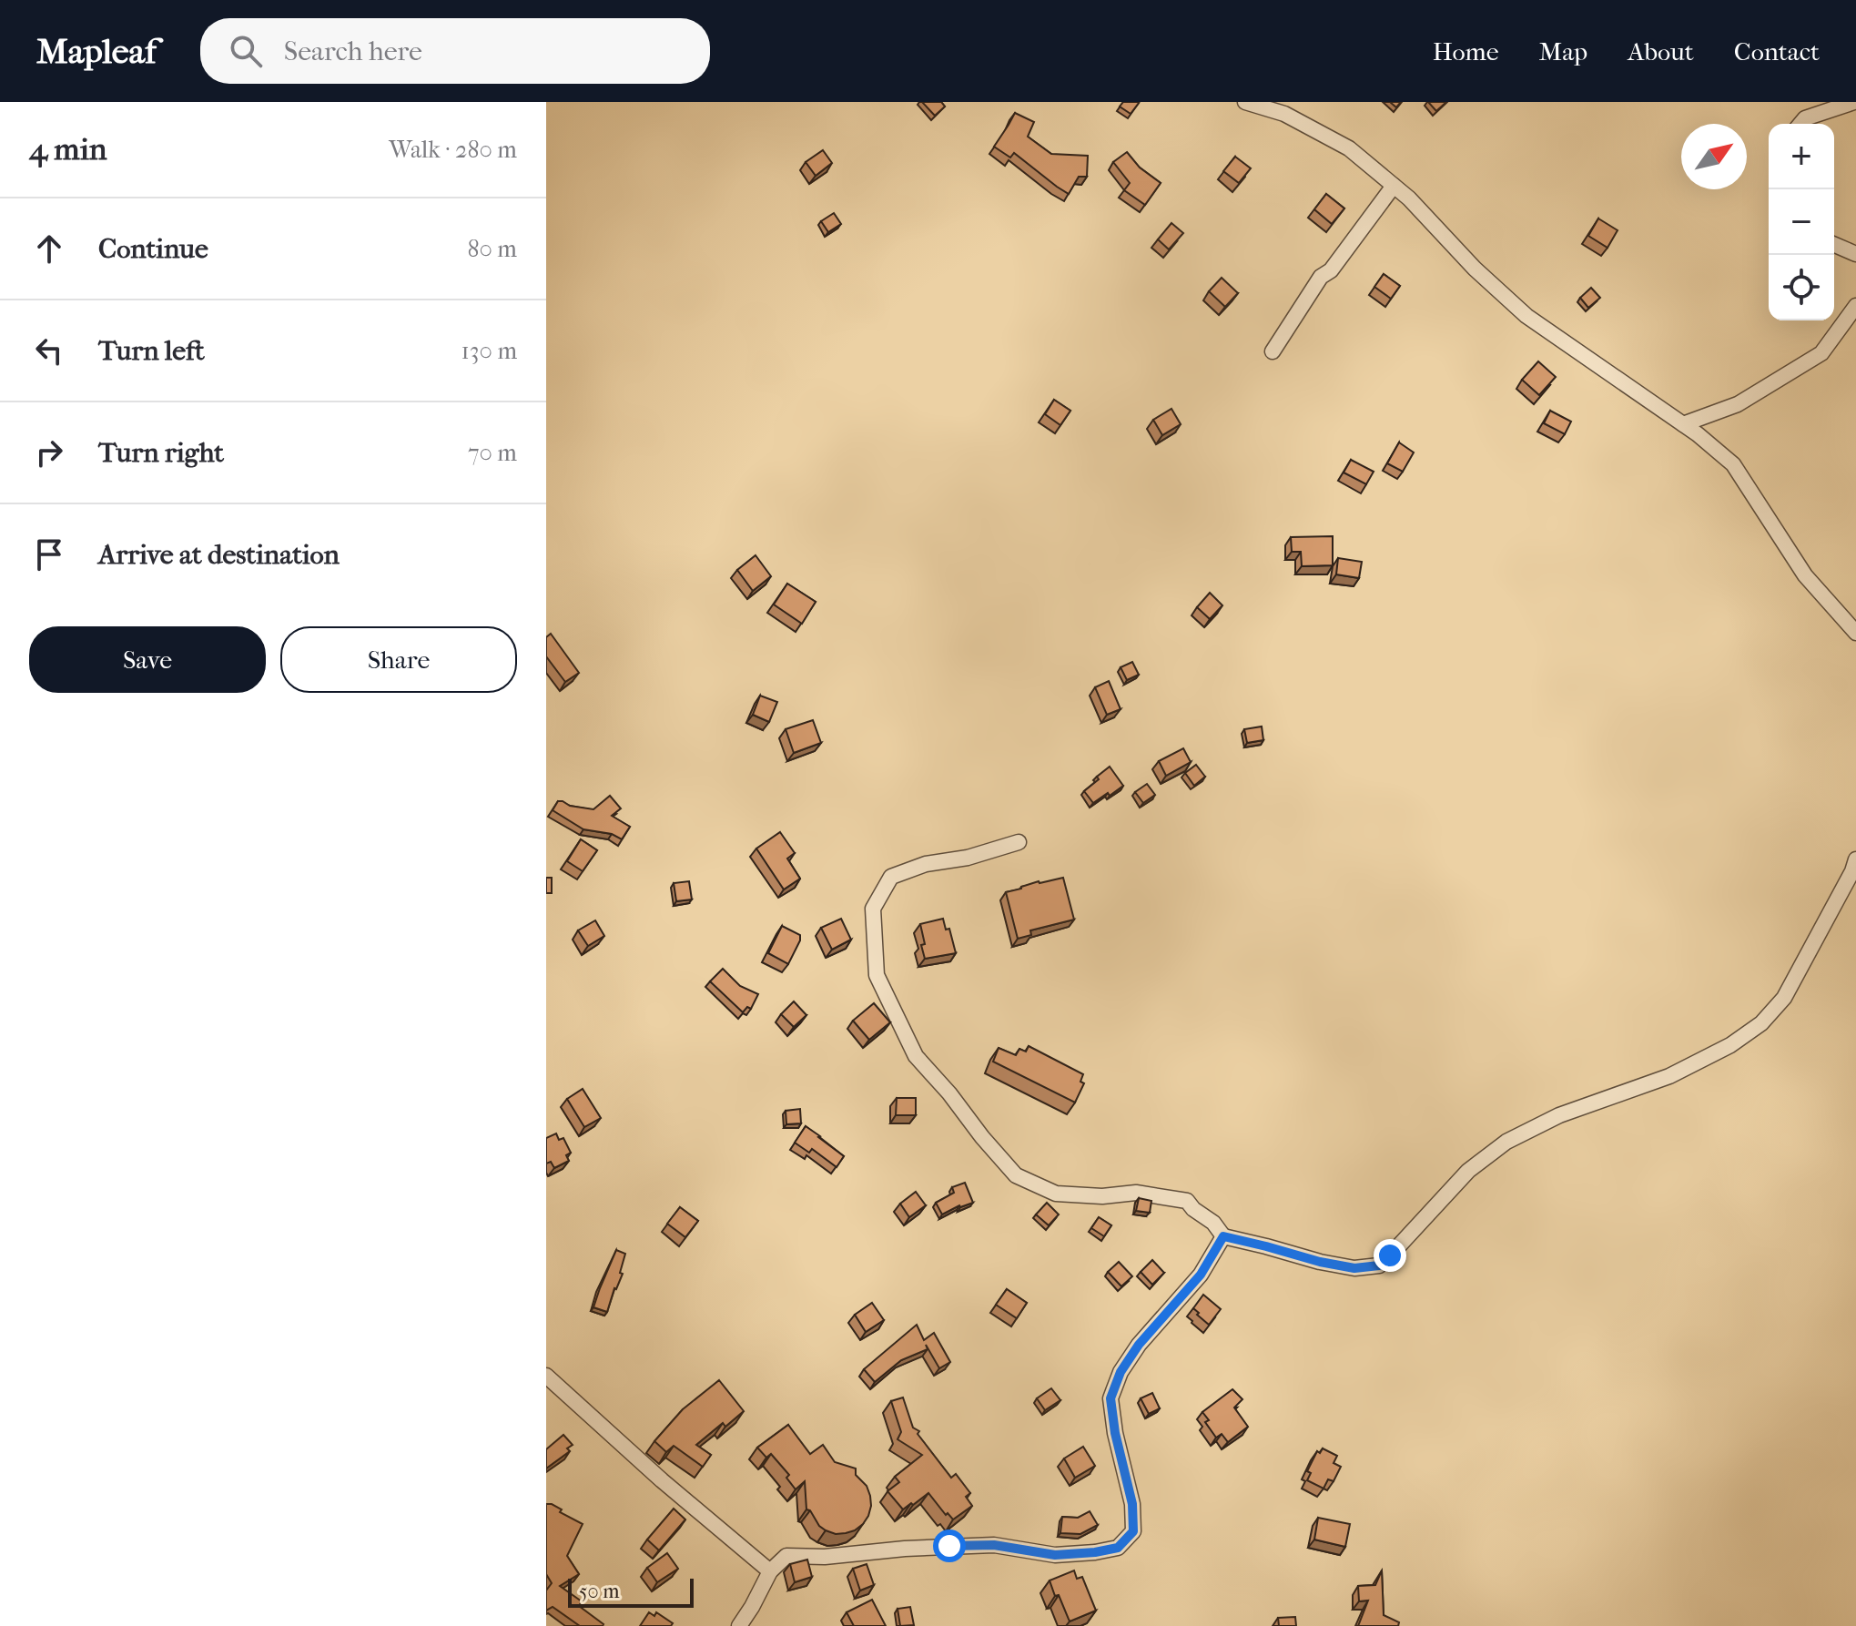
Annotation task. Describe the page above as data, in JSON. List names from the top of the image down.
{
  "scale_bar": "50 m",
  "north": "top right",
  "page": {
    "header": "Mapleaf",
    "search": "Search here",
    "nav": [
      "Home",
      "Map",
      "About",
      "Contact"
    ],
    "heading": ["4 min", "Walk · 280 m"],
    "map_buttons": ["+", "−"],
    "list": [
      ["Continue", "80 m"],
      ["Turn left", "130 m"],
      ["Turn right", "70 m"],
      "Arrive at destination"
    ],
    "buttons": ["Save", "Share"],
    "scale": "50 m"
  }
}
